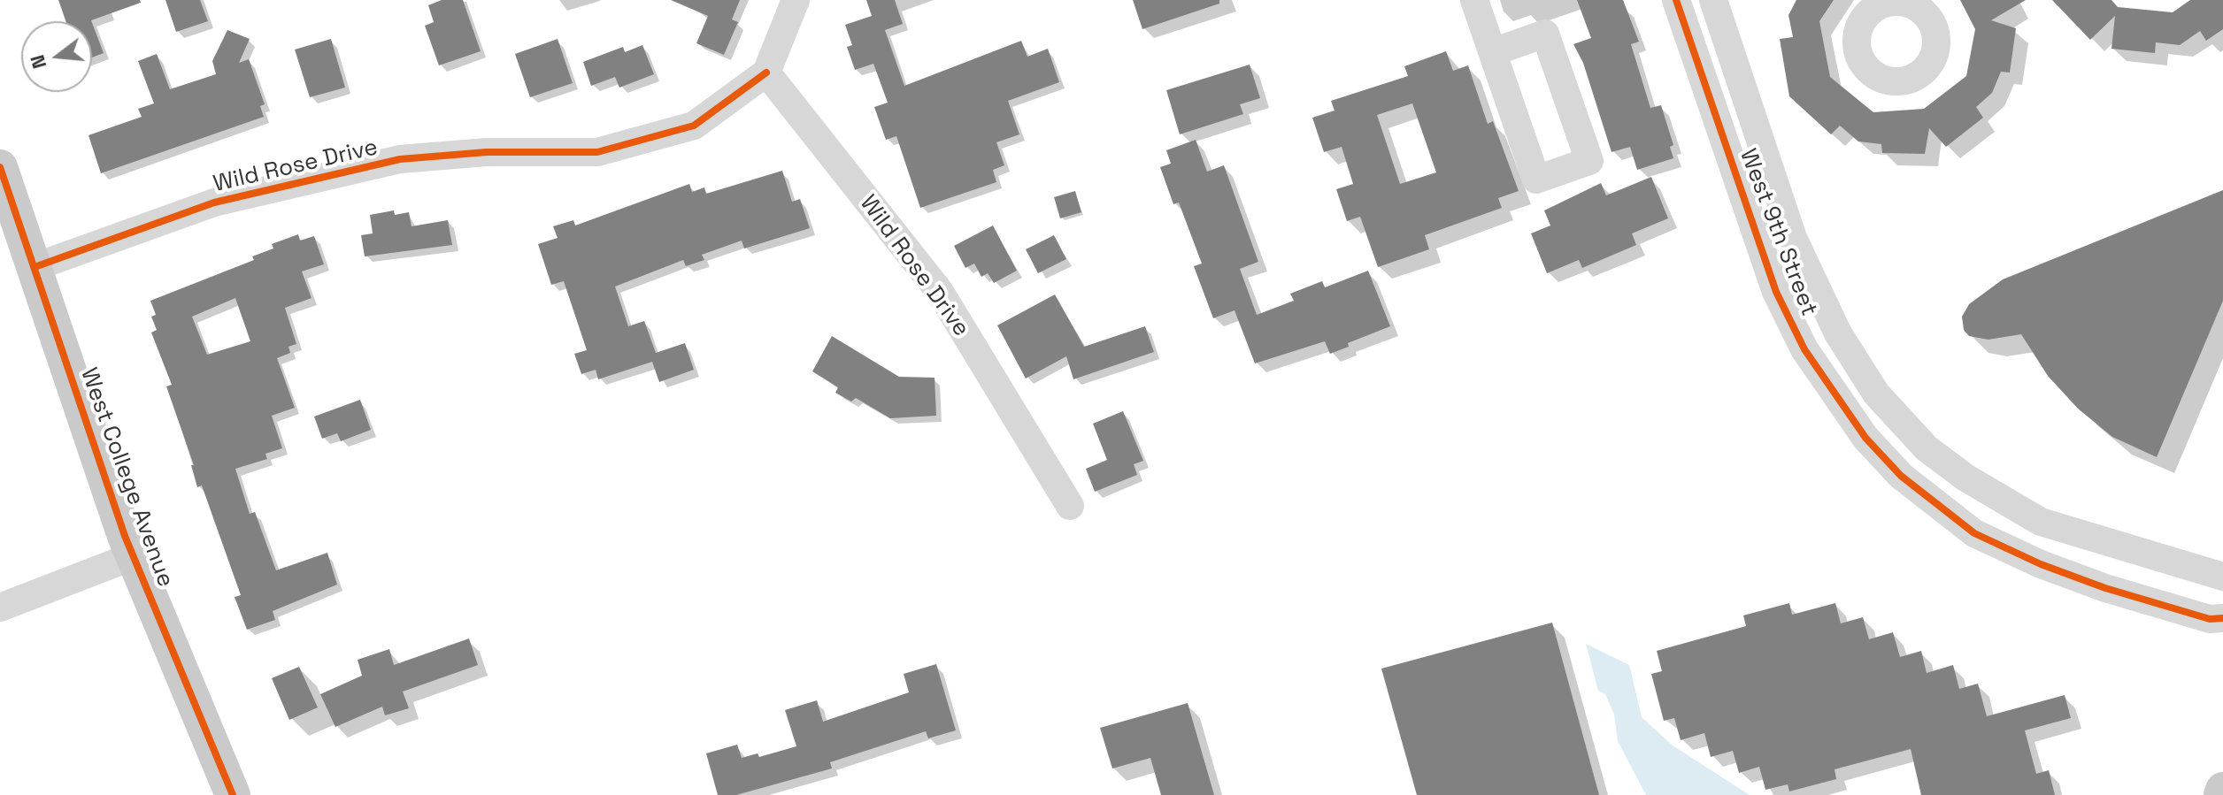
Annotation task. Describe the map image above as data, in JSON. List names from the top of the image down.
{
  "streets": {
    "main road": ["West College Avenue"],
    "street": ["Wild Rose Drive", "West 9th Street"]
  },
  "crossings": [
    ["Wild Rose Drive", "West College Avenue"]
  ],
  "north": "left"
}
